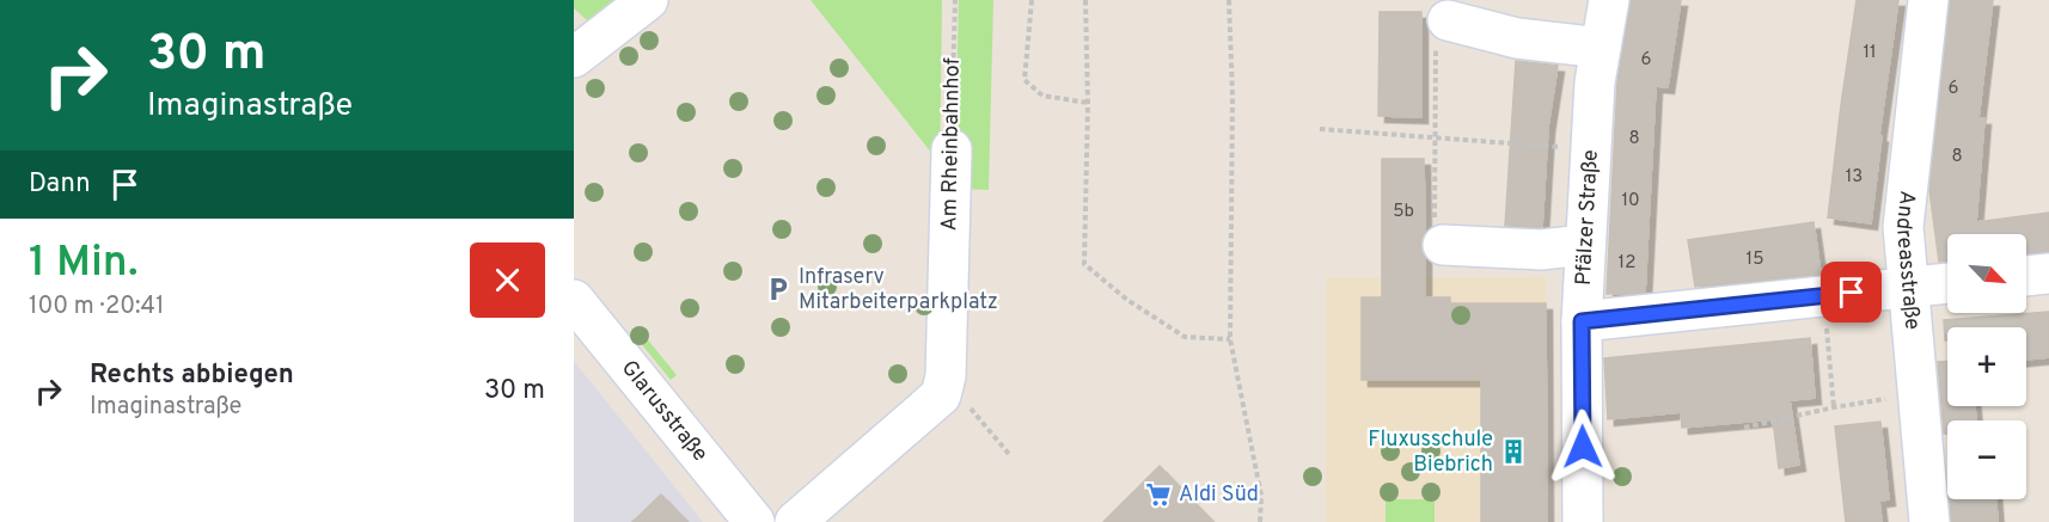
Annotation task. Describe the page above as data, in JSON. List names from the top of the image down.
{
  "streets": {
    "street": [
      "Am Rheinbahnhof",
      "Pfälzer Straße",
      "Andreasstraße",
      "Glarusstraße"
    ]
  },
  "places": {
    "parking": ["Infraserv Mitarbeiterparkplatz"],
    "building": ["Fluxusschule Biebrich"],
    "supermarket": ["Aldi Süd"]
  },
  "house_numbers": [
    "11",
    "6",
    "6",
    "8",
    "8",
    "13",
    "10",
    "5b",
    "15",
    "12"
  ],
  "north": "bottom right",
  "page": {
    "turn": ["30 m", "Imaginastraße"],
    "then": "Dann",
    "heading": ["1 Min.", "100 m · 20:41"],
    "map_buttons": ["+", "−"],
    "list": [
      {
        "name": "Rechts abbiegen",
        "note": "Imaginastraße",
        "value": "30 m"
      }
    ]
  }
}
